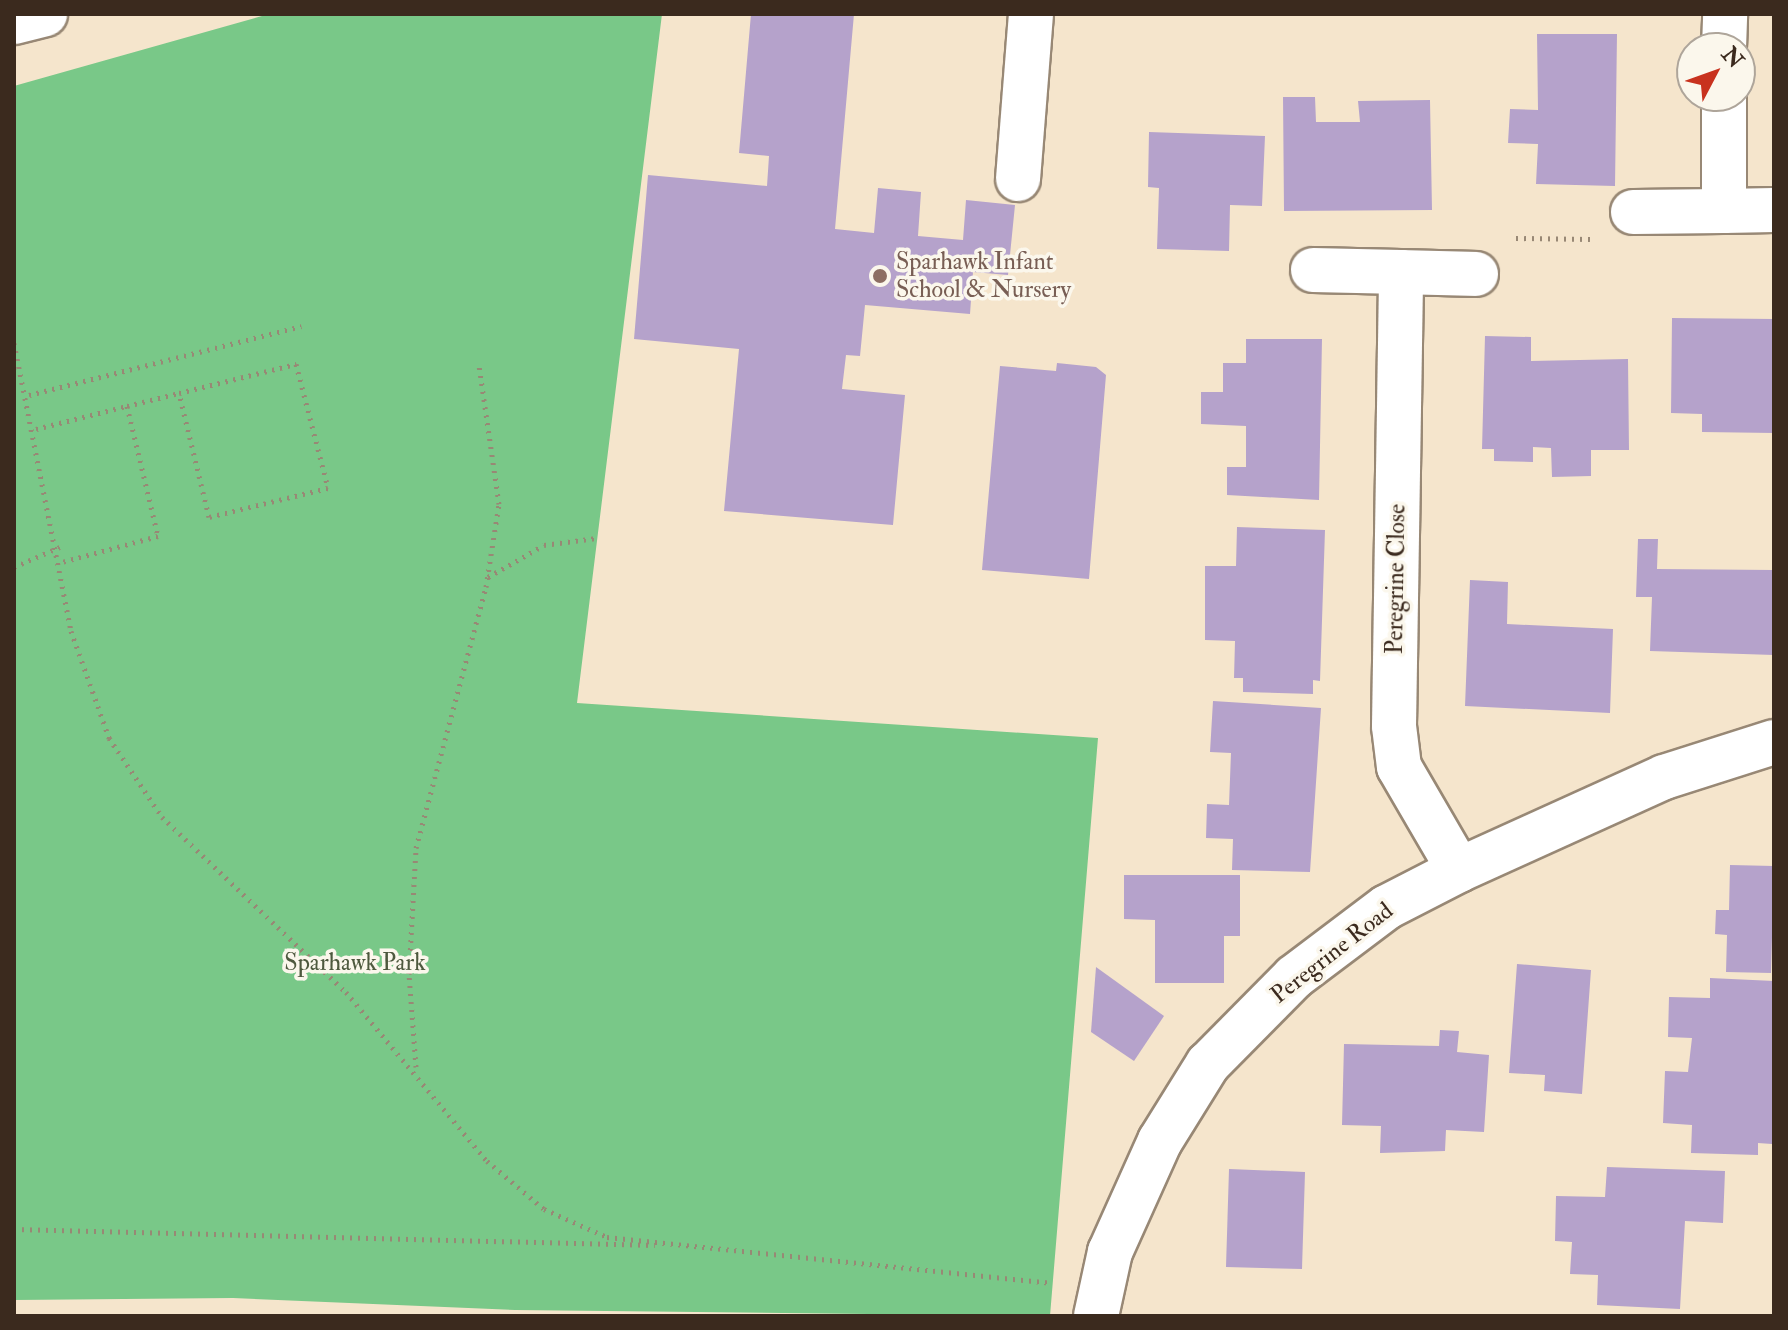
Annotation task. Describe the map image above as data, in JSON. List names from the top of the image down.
{
  "streets": {
    "street": ["Peregrine Close", "Peregrine Road"]
  },
  "crossings": [
    ["Peregrine Close", "Peregrine Road"]
  ],
  "parks": ["Sparhawk Park"],
  "places": ["Sparhawk Infant School & Nursery"],
  "north": "top right"
}
